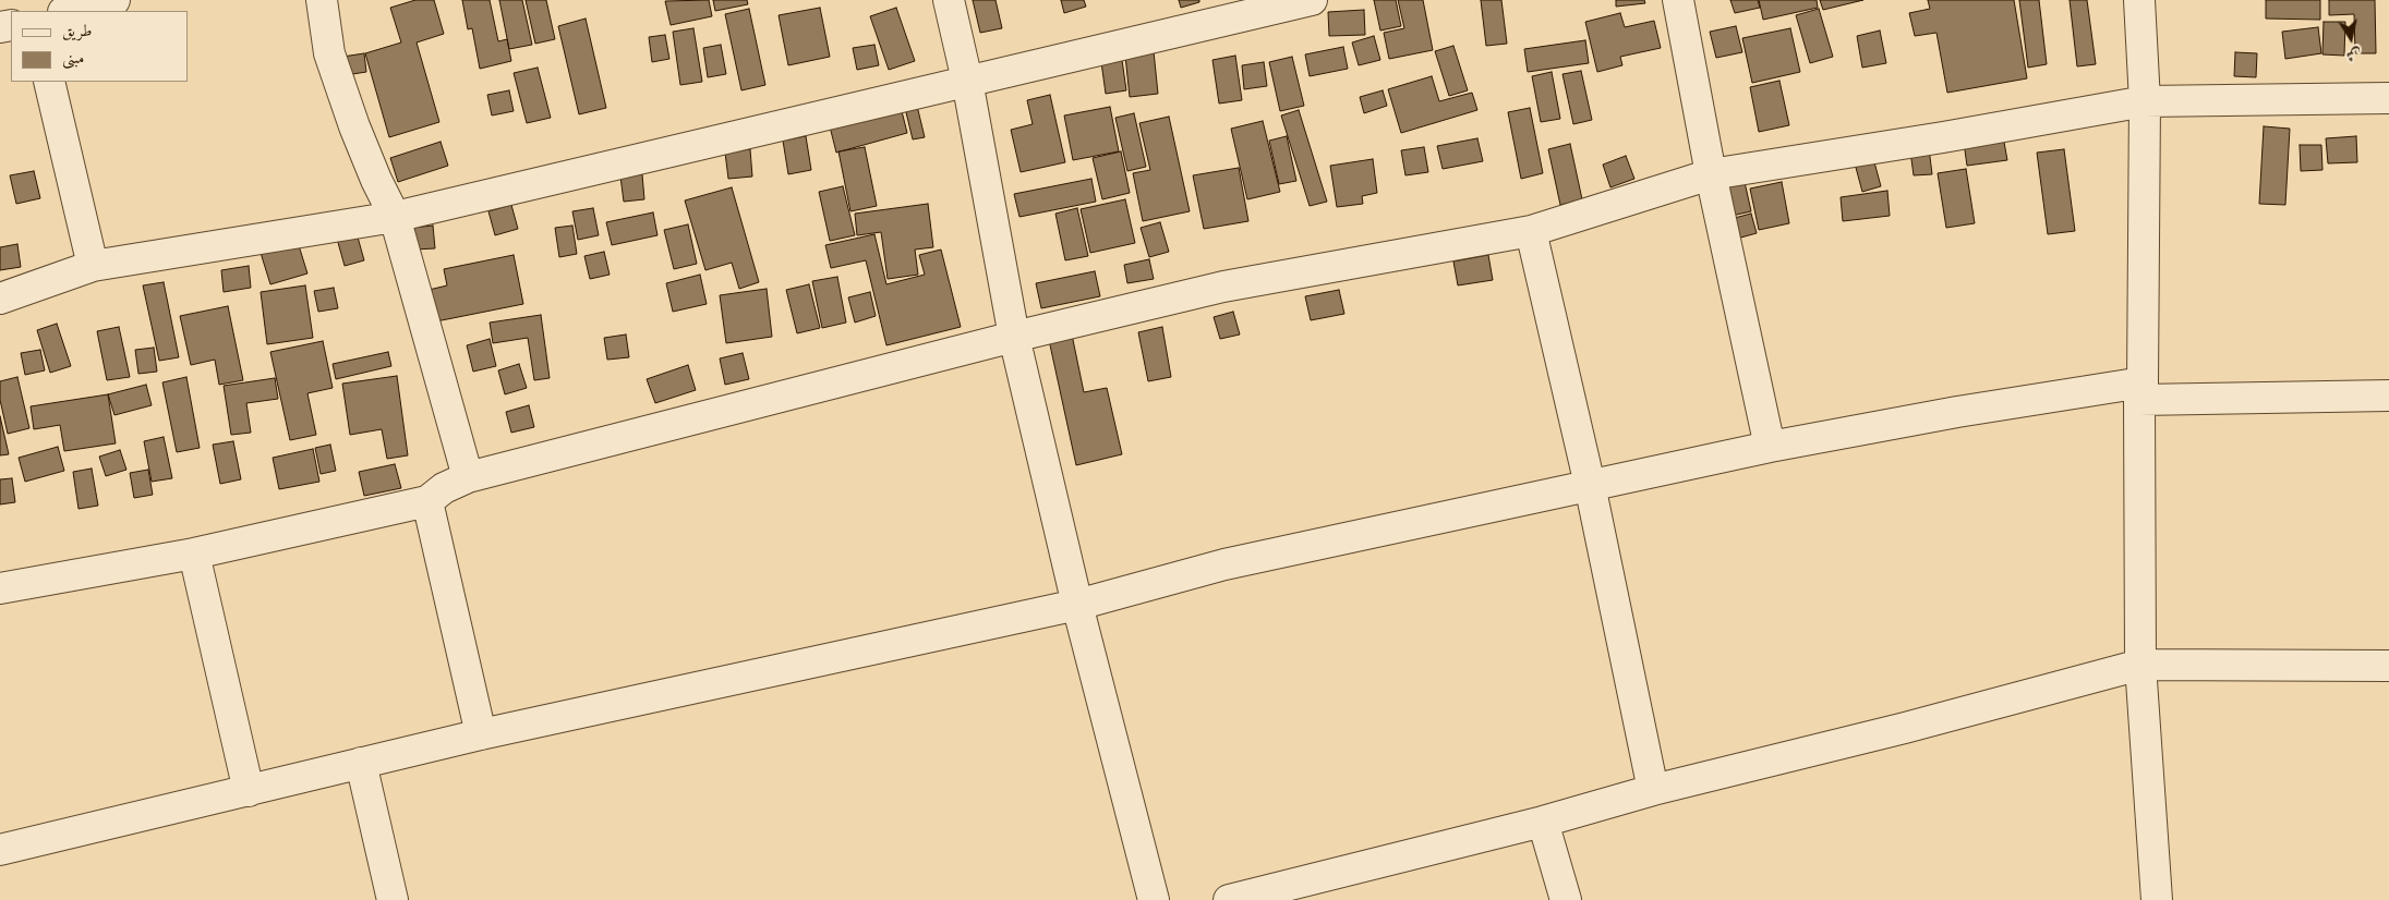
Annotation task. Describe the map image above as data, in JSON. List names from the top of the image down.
{
  "legend": ["طريق", "مبنى"],
  "north": "bottom"
}
